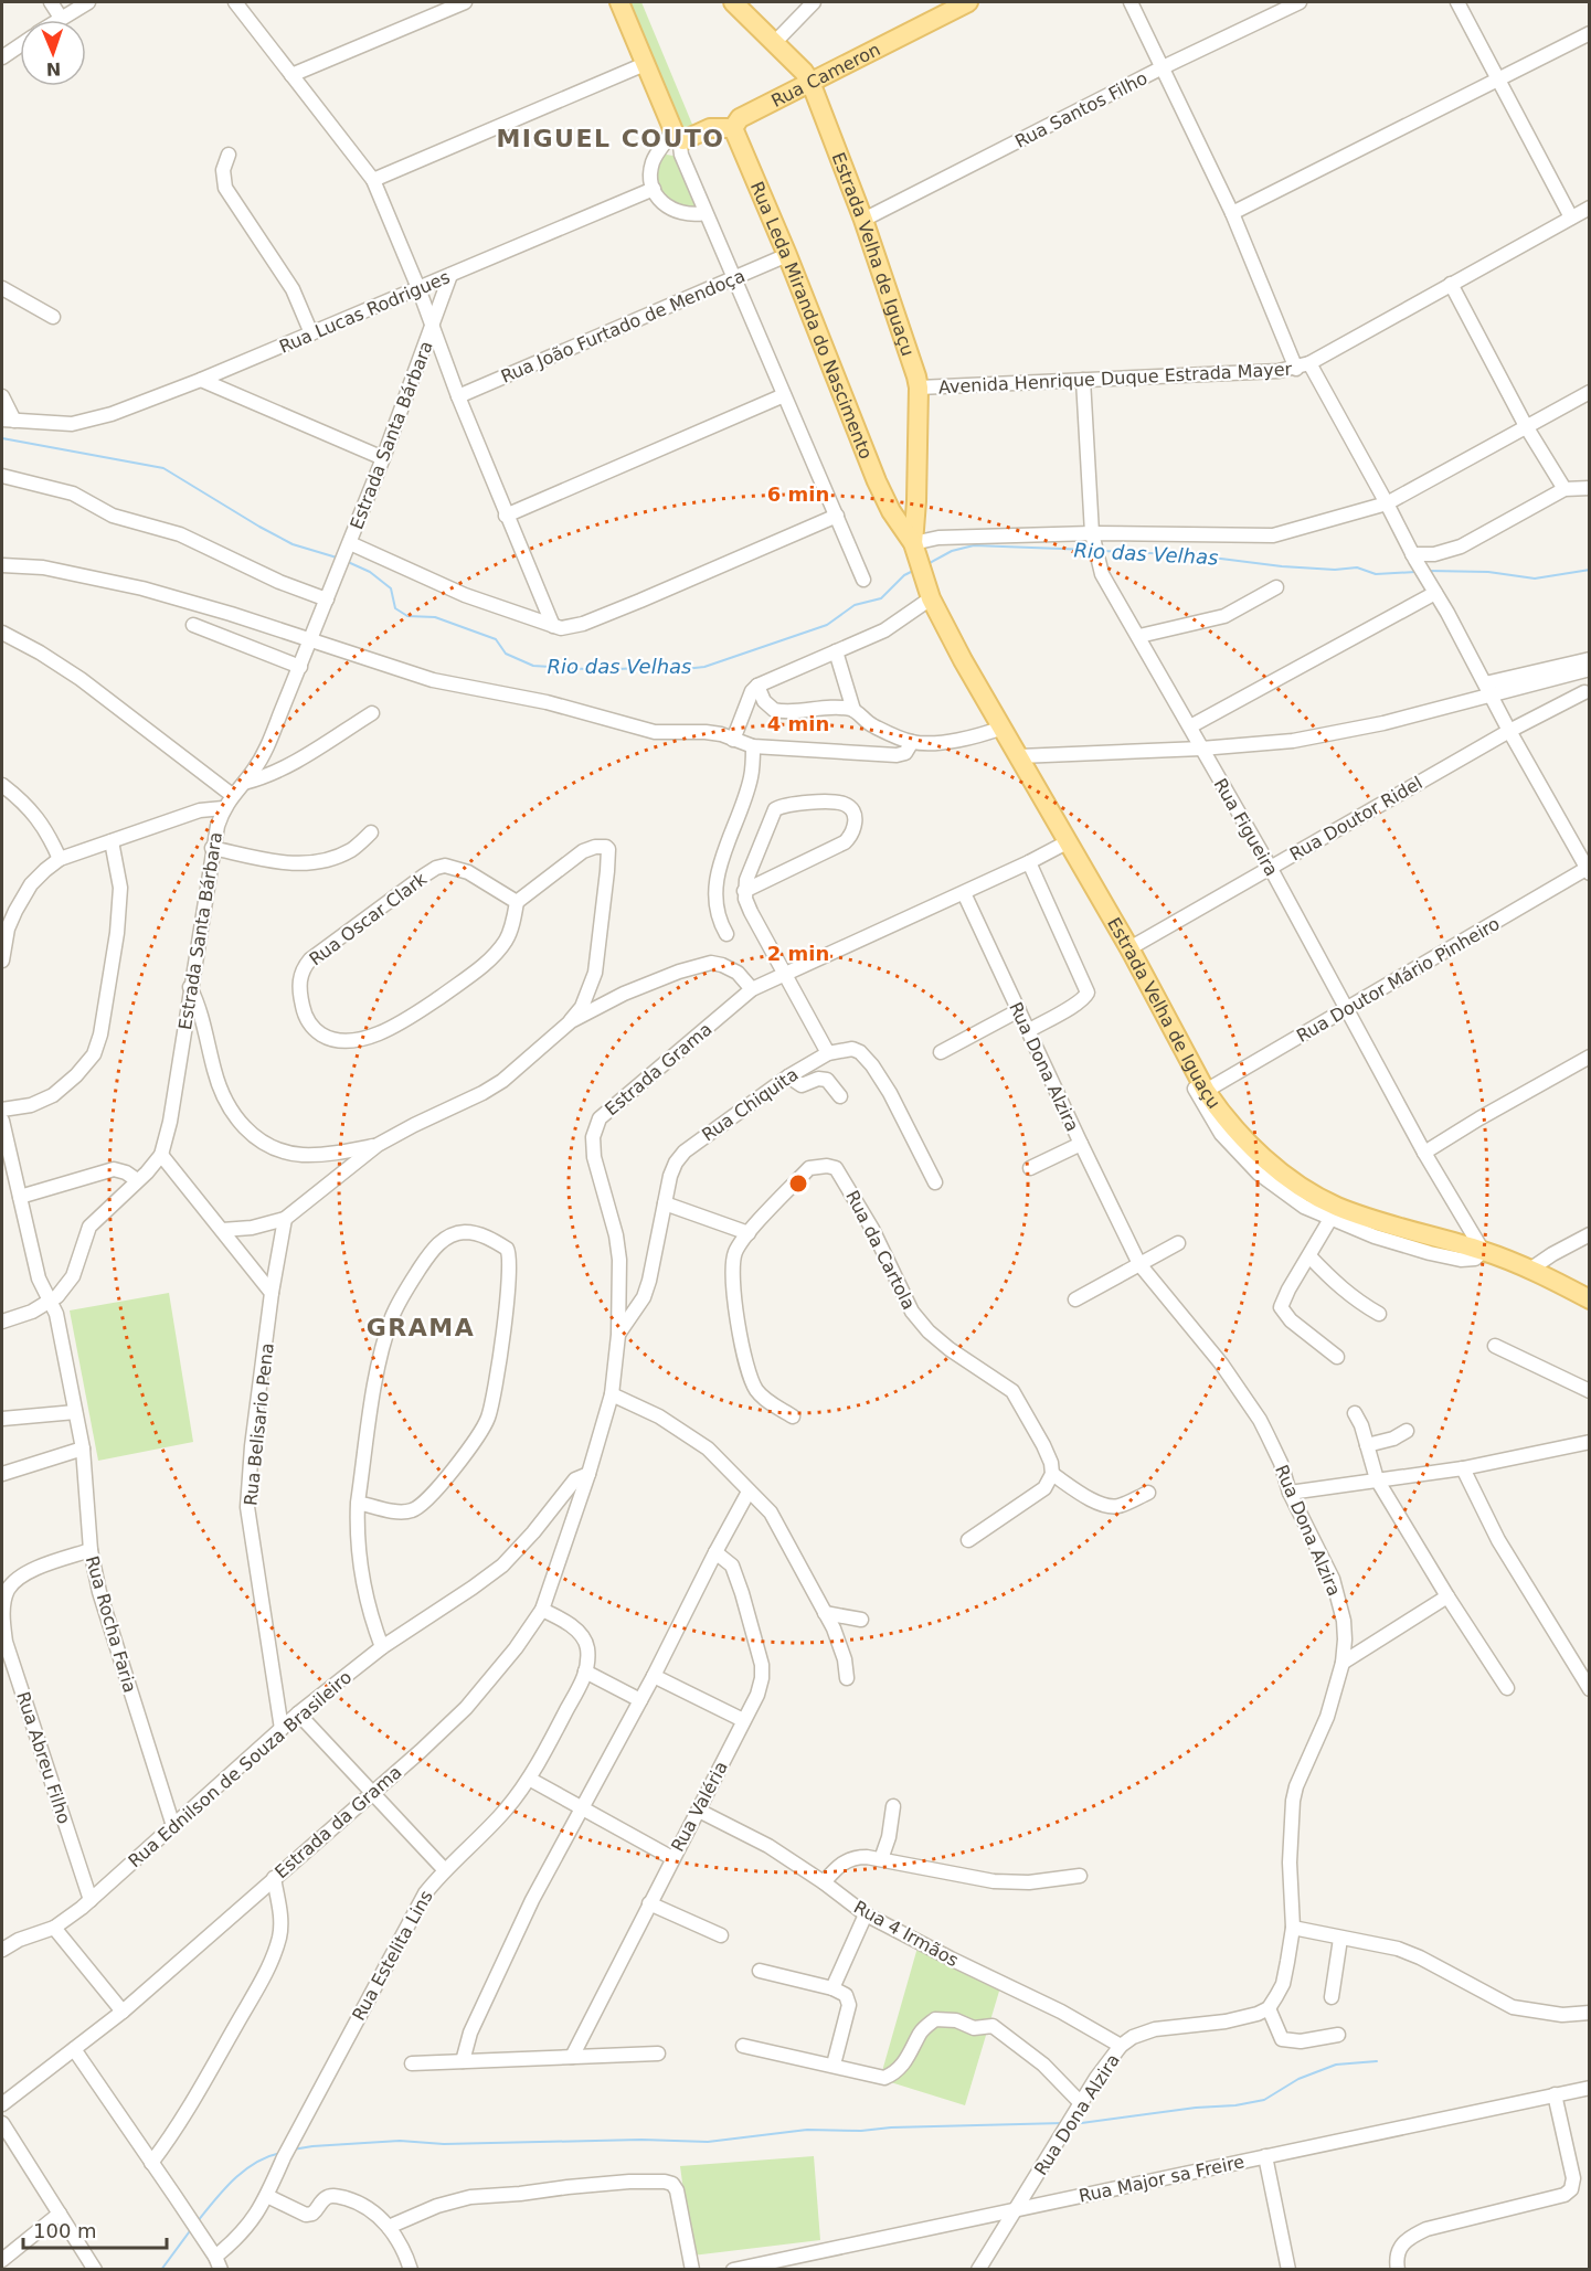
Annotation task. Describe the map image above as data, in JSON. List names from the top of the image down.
{
  "streets": {
    "main road": ["Rua Cameron", "Estrada Velha de Iguaçu", "Rua Leda Miranda do Nascimento"],
    "street": [
      "Rua Santos Filho",
      "Rua Lucas Rodrigues",
      "Rua João Furtado de Mendoça",
      "Avenida Henrique Duque Estrada Mayer",
      "Estrada Santa Bárbara",
      "Rua Doutor Ridel",
      "Rua Figueira",
      "Rua Oscar Clark",
      "Rua Doutor Mário Pinheiro",
      "Rua Dona Alzira",
      "Estrada Grama",
      "Rua Chiquita",
      "Rua da Cartola",
      "Rua Belisario Pena",
      "Rua Rocha Faria",
      "Rua Abreu Filho",
      "Rua Ednilson de Souza Brasileiro",
      "Rua Valéria",
      "Estrada da Grama",
      "Rua 4 Irmãos",
      "Rua Estelita Lins",
      "Rua Major sa Freire"
    ]
  },
  "crossings": [
    ["Rua Cameron", "Estrada Velha de Iguaçu"],
    ["Rua Cameron", "Rua Leda Miranda do Nascimento"],
    ["Rua Santos Filho", "Estrada Velha de Iguaçu"],
    ["Estrada Velha de Iguaçu", "Rua Leda Miranda do Nascimento"],
    ["Estrada Velha de Iguaçu", "Avenida Henrique Duque Estrada Mayer"],
    ["Estrada Velha de Iguaçu", "Rua Doutor Ridel"],
    ["Estrada Velha de Iguaçu", "Rua Figueira"],
    ["Estrada Velha de Iguaçu", "Rua Doutor Mário Pinheiro"],
    ["Estrada Velha de Iguaçu", "Estrada Grama"],
    ["Rua Lucas Rodrigues", "Estrada Santa Bárbara"],
    ["Rua Leda Miranda do Nascimento", "Rua João Furtado de Mendoça"],
    ["Avenida Henrique Duque Estrada Mayer", "Rua Figueira"],
    ["Estrada Santa Bárbara", "Rua Rocha Faria"],
    ["Rua Doutor Ridel", "Rua Figueira"],
    ["Rua Figueira", "Rua Doutor Mário Pinheiro"],
    ["Rua Dona Alzira", "Estrada Grama"],
    ["Rua Dona Alzira", "Rua 4 Irmãos"],
    ["Rua Dona Alzira", "Rua Major sa Freire"],
    ["Estrada Grama", "Rua Chiquita"],
    ["Estrada Grama", "Rua Ednilson de Souza Brasileiro"],
    ["Estrada Grama", "Estrada da Grama"],
    ["Rua Belisario Pena", "Rua Ednilson de Souza Brasileiro"],
    ["Rua Rocha Faria", "Rua Abreu Filho"],
    ["Rua Rocha Faria", "Rua Ednilson de Souza Brasileiro"],
    ["Rua Abreu Filho", "Rua Ednilson de Souza Brasileiro"],
    ["Rua Ednilson de Souza Brasileiro", "Estrada da Grama"],
    ["Rua Valéria", "Rua 4 Irmãos"]
  ],
  "districts": ["MIGUEL COUTO", "GRAMA"],
  "water": ["Rio das Velhas"],
  "scale_bar": "100 m",
  "north": "bottom",
  "rings": ["6 min", "4 min", "2 min"]
}
